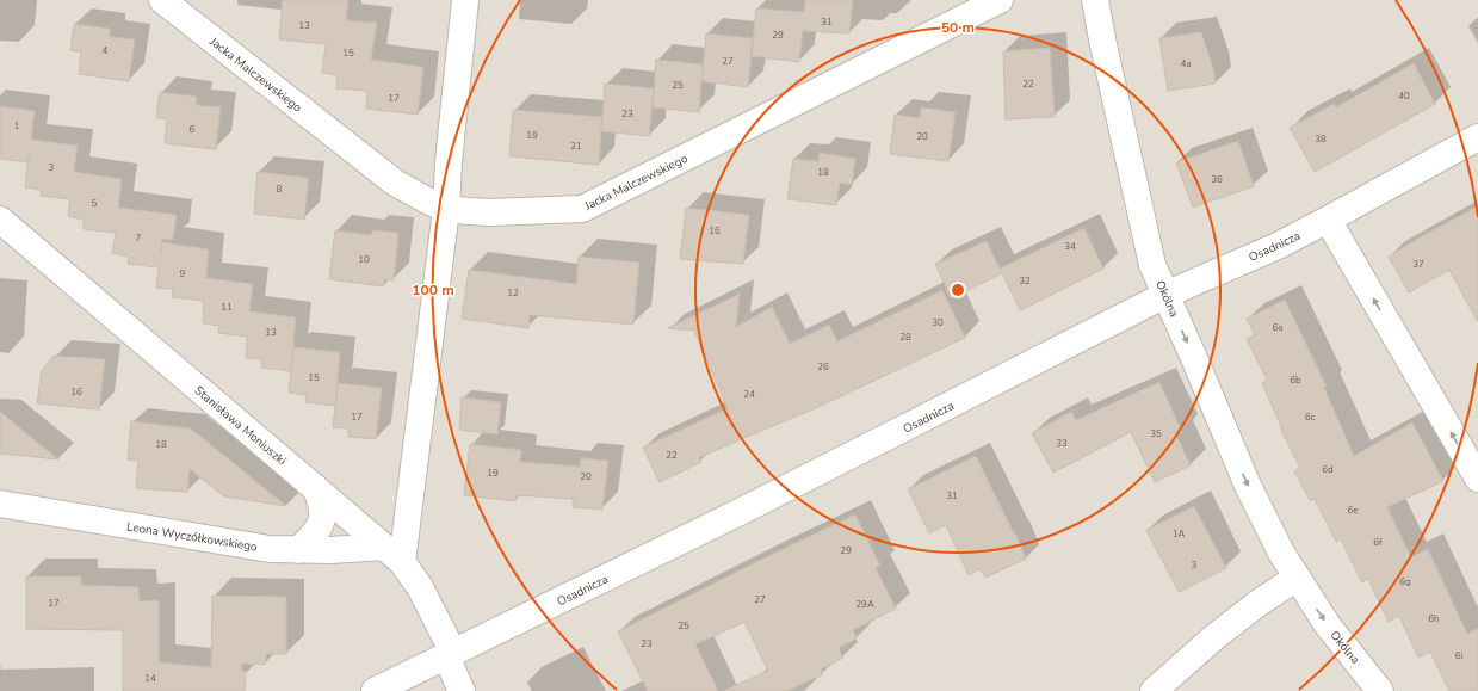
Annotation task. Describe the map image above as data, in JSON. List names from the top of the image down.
{
  "streets": {
    "street": [
      "Jacka Malczewskiego",
      "Osadnicza",
      "Okólna",
      "Stanisława Moniuszki",
      "Leona Wyczółkowskiego"
    ]
  },
  "crossings": [
    ["Osadnicza", "Okólna"],
    ["Osadnicza", "Stanisława Moniuszki"],
    ["Stanisława Moniuszki", "Leona Wyczółkowskiego"]
  ],
  "house_numbers": [
    "31",
    "13",
    "29",
    "4",
    "15",
    "27",
    "4a",
    "22",
    "25",
    "40",
    "17",
    "23",
    "1",
    "6",
    "19",
    "20",
    "38",
    "21",
    "3",
    "18",
    "36",
    "8",
    "5",
    "16",
    "7",
    "34",
    "10",
    "37",
    "9",
    "32",
    "12",
    "11",
    "30",
    "6a",
    "13",
    "28",
    "26",
    "15",
    "6b",
    "16",
    "24",
    "17",
    "6c",
    "35",
    "33",
    "18",
    "22",
    "6d",
    "19",
    "20",
    "31",
    "6e",
    "1A",
    "6f",
    "29",
    "3",
    "6g",
    "27",
    "17",
    "29A",
    "6h",
    "25",
    "23",
    "6i",
    "14"
  ],
  "rings": ["50 m", "100 m"]
}
